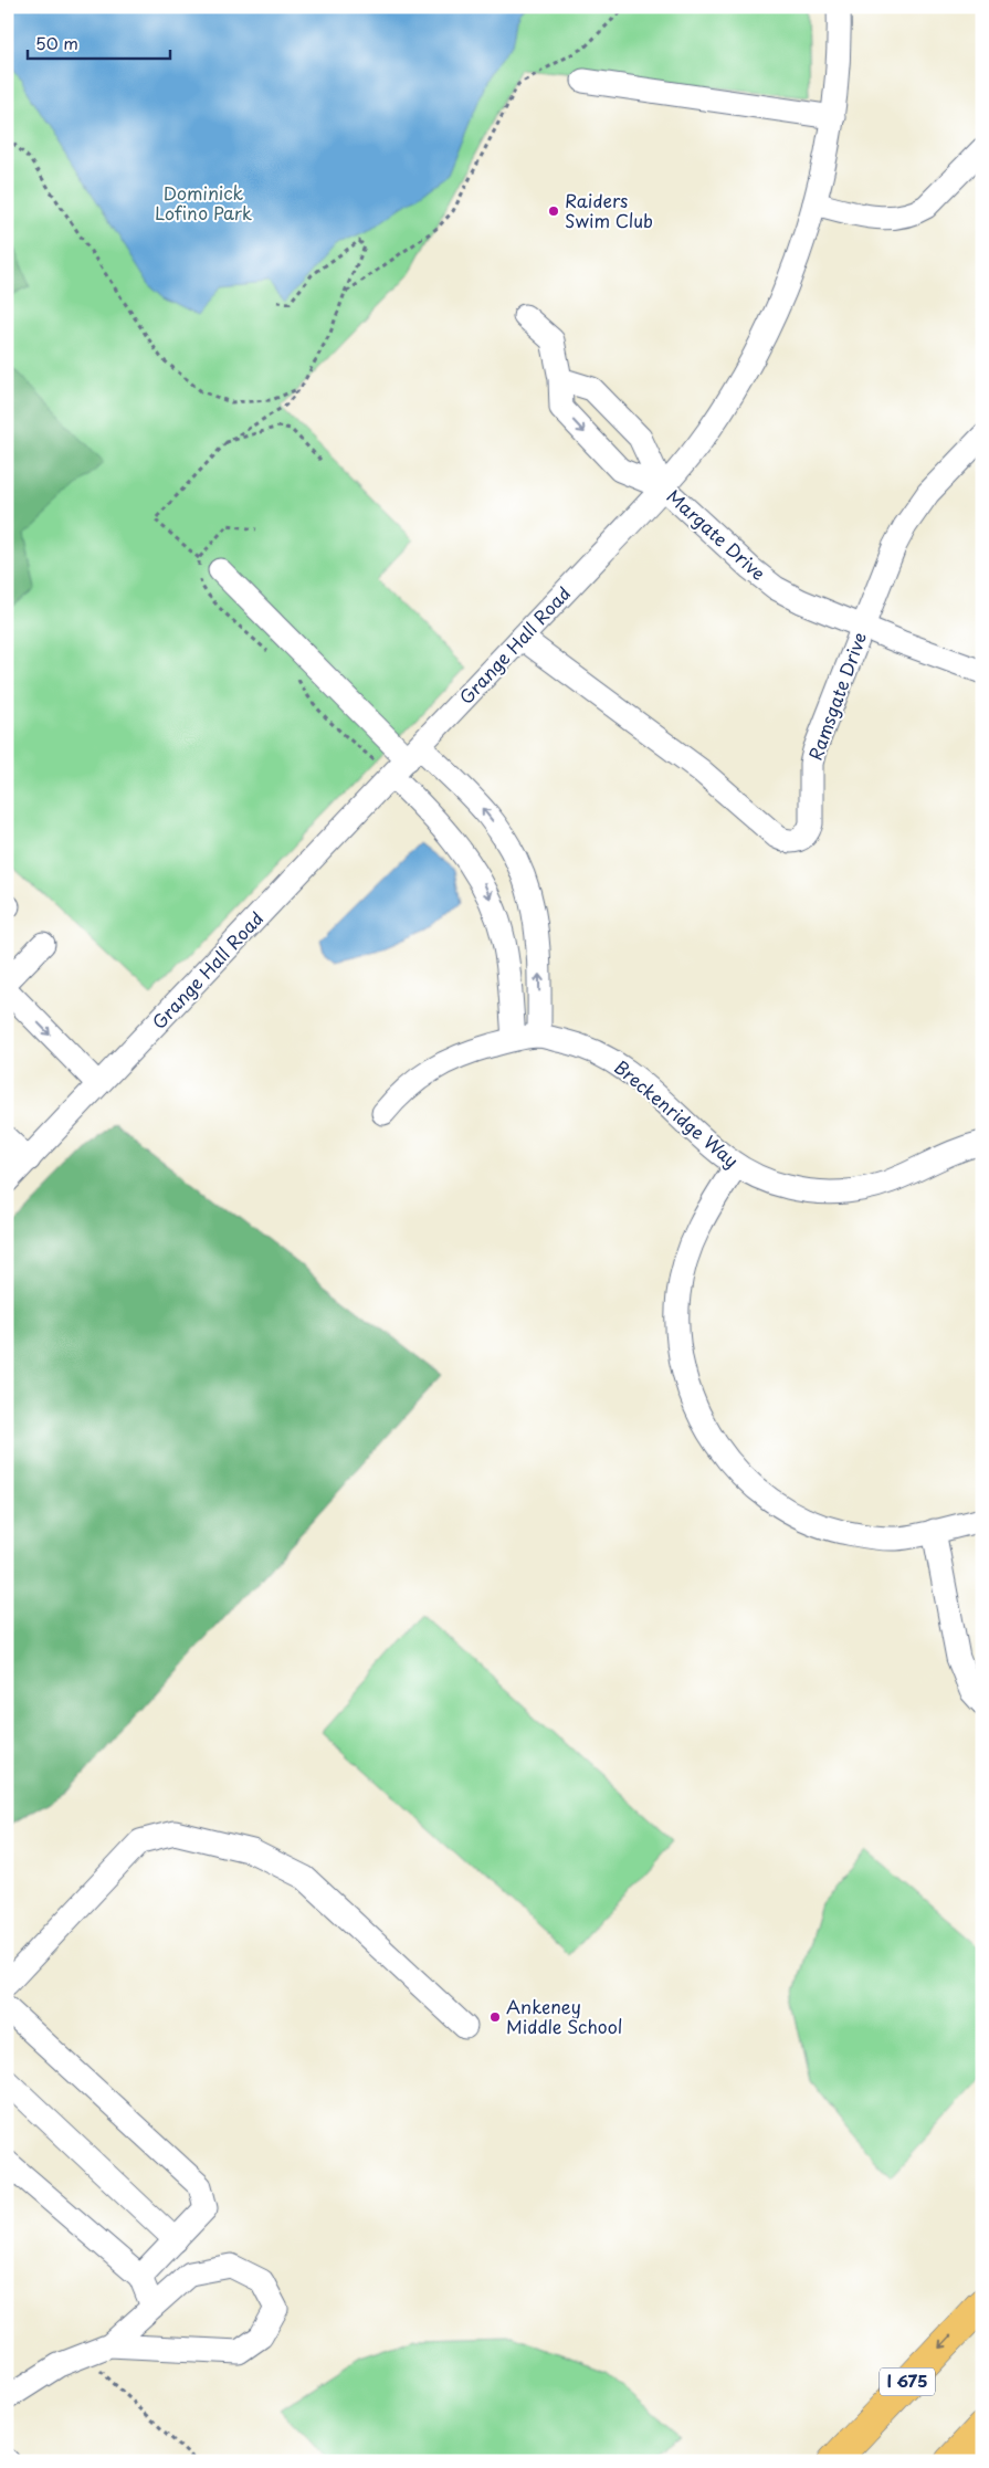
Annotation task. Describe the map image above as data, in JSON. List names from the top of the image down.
{
  "streets": {
    "highway": ["I 675"],
    "street": [
      "Margate Drive",
      "Grange Hall Road",
      "Ramsgate Drive",
      "Breckenridge Way"
    ]
  },
  "crossings": [
    ["Margate Drive", "Grange Hall Road"],
    ["Margate Drive", "Ramsgate Drive"],
    ["Grange Hall Road", "Ramsgate Drive"]
  ],
  "parks": ["Dominick Lofino Park"],
  "places": ["Raiders Swim Club", "Ankeney Middle School"],
  "scale_bar": "50 m"
}
